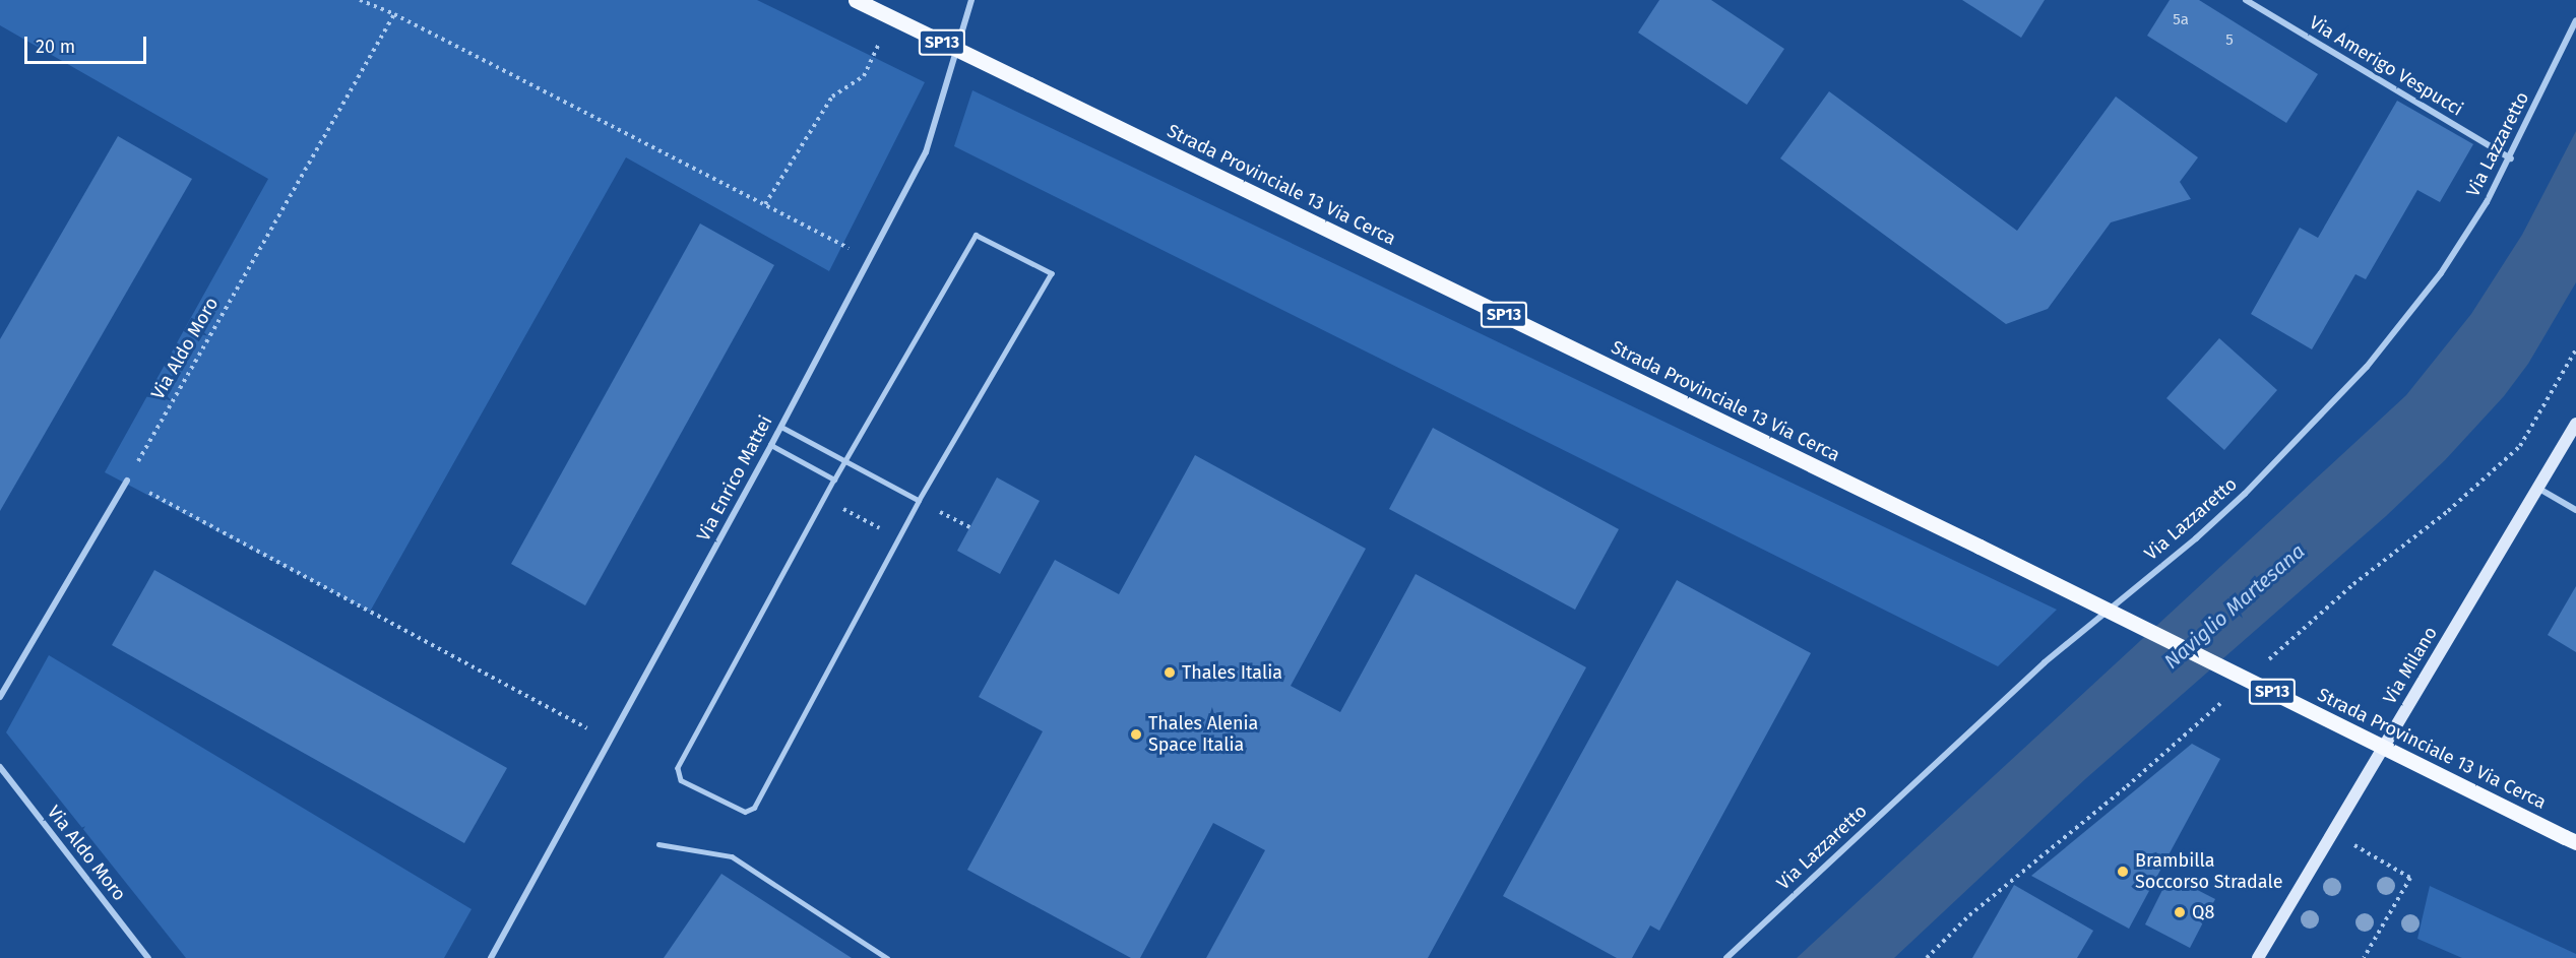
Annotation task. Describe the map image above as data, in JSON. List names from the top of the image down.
{
  "streets": {
    "main road": ["SP13", "Strada Provinciale 13 Via Cerca"],
    "street": [
      "Via Amerigo Vespucci",
      "Via Lazzaretto",
      "Via Aldo Moro",
      "Via Enrico Mattei",
      "Via Milano"
    ]
  },
  "crossings": [
    ["Via Amerigo Vespucci", "Via Lazzaretto"]
  ],
  "water": ["Naviglio Martesana"],
  "places": [
    "Thales Italia",
    "Thales Alenia Space Italia",
    "Brambilla Soccorso Stradale",
    "Q8"
  ],
  "house_numbers": ["5a", "5"],
  "scale_bar": "20 m"
}
